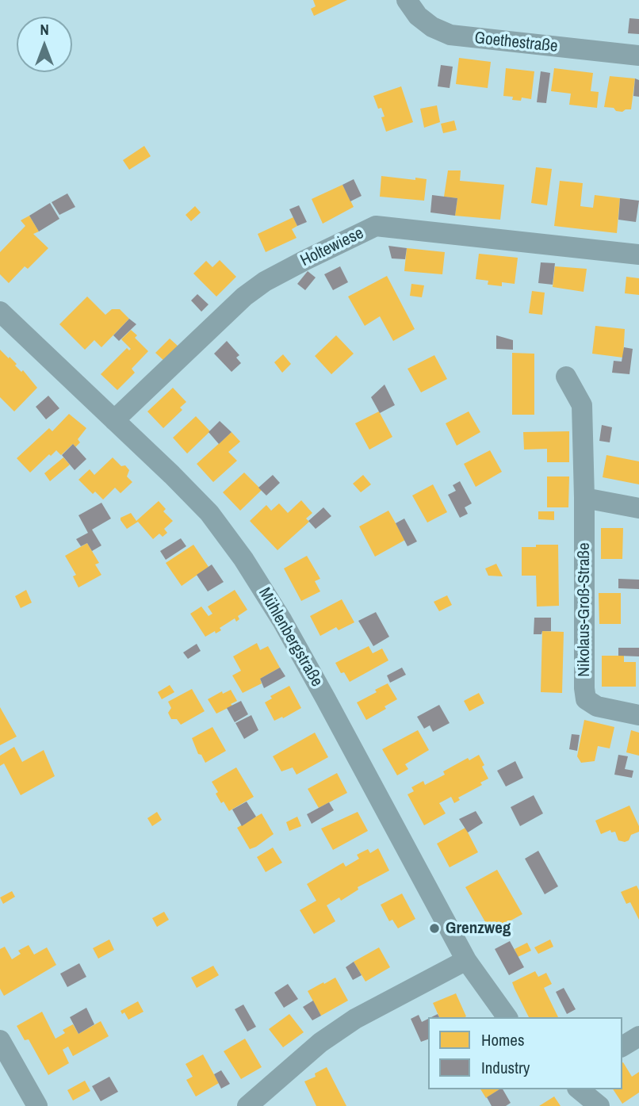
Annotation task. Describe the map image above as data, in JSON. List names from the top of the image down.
{
  "streets": {
    "street": [
      "Goethestraße",
      "Holtewiese",
      "Nikolaus-Groß-Straße",
      "Mühlenbergstraße"
    ]
  },
  "crossings": [
    ["Holtewiese", "Mühlenbergstraße"]
  ],
  "places": ["Grenzweg"],
  "legend": ["Homes", "Industry"],
  "north": "top"
}
